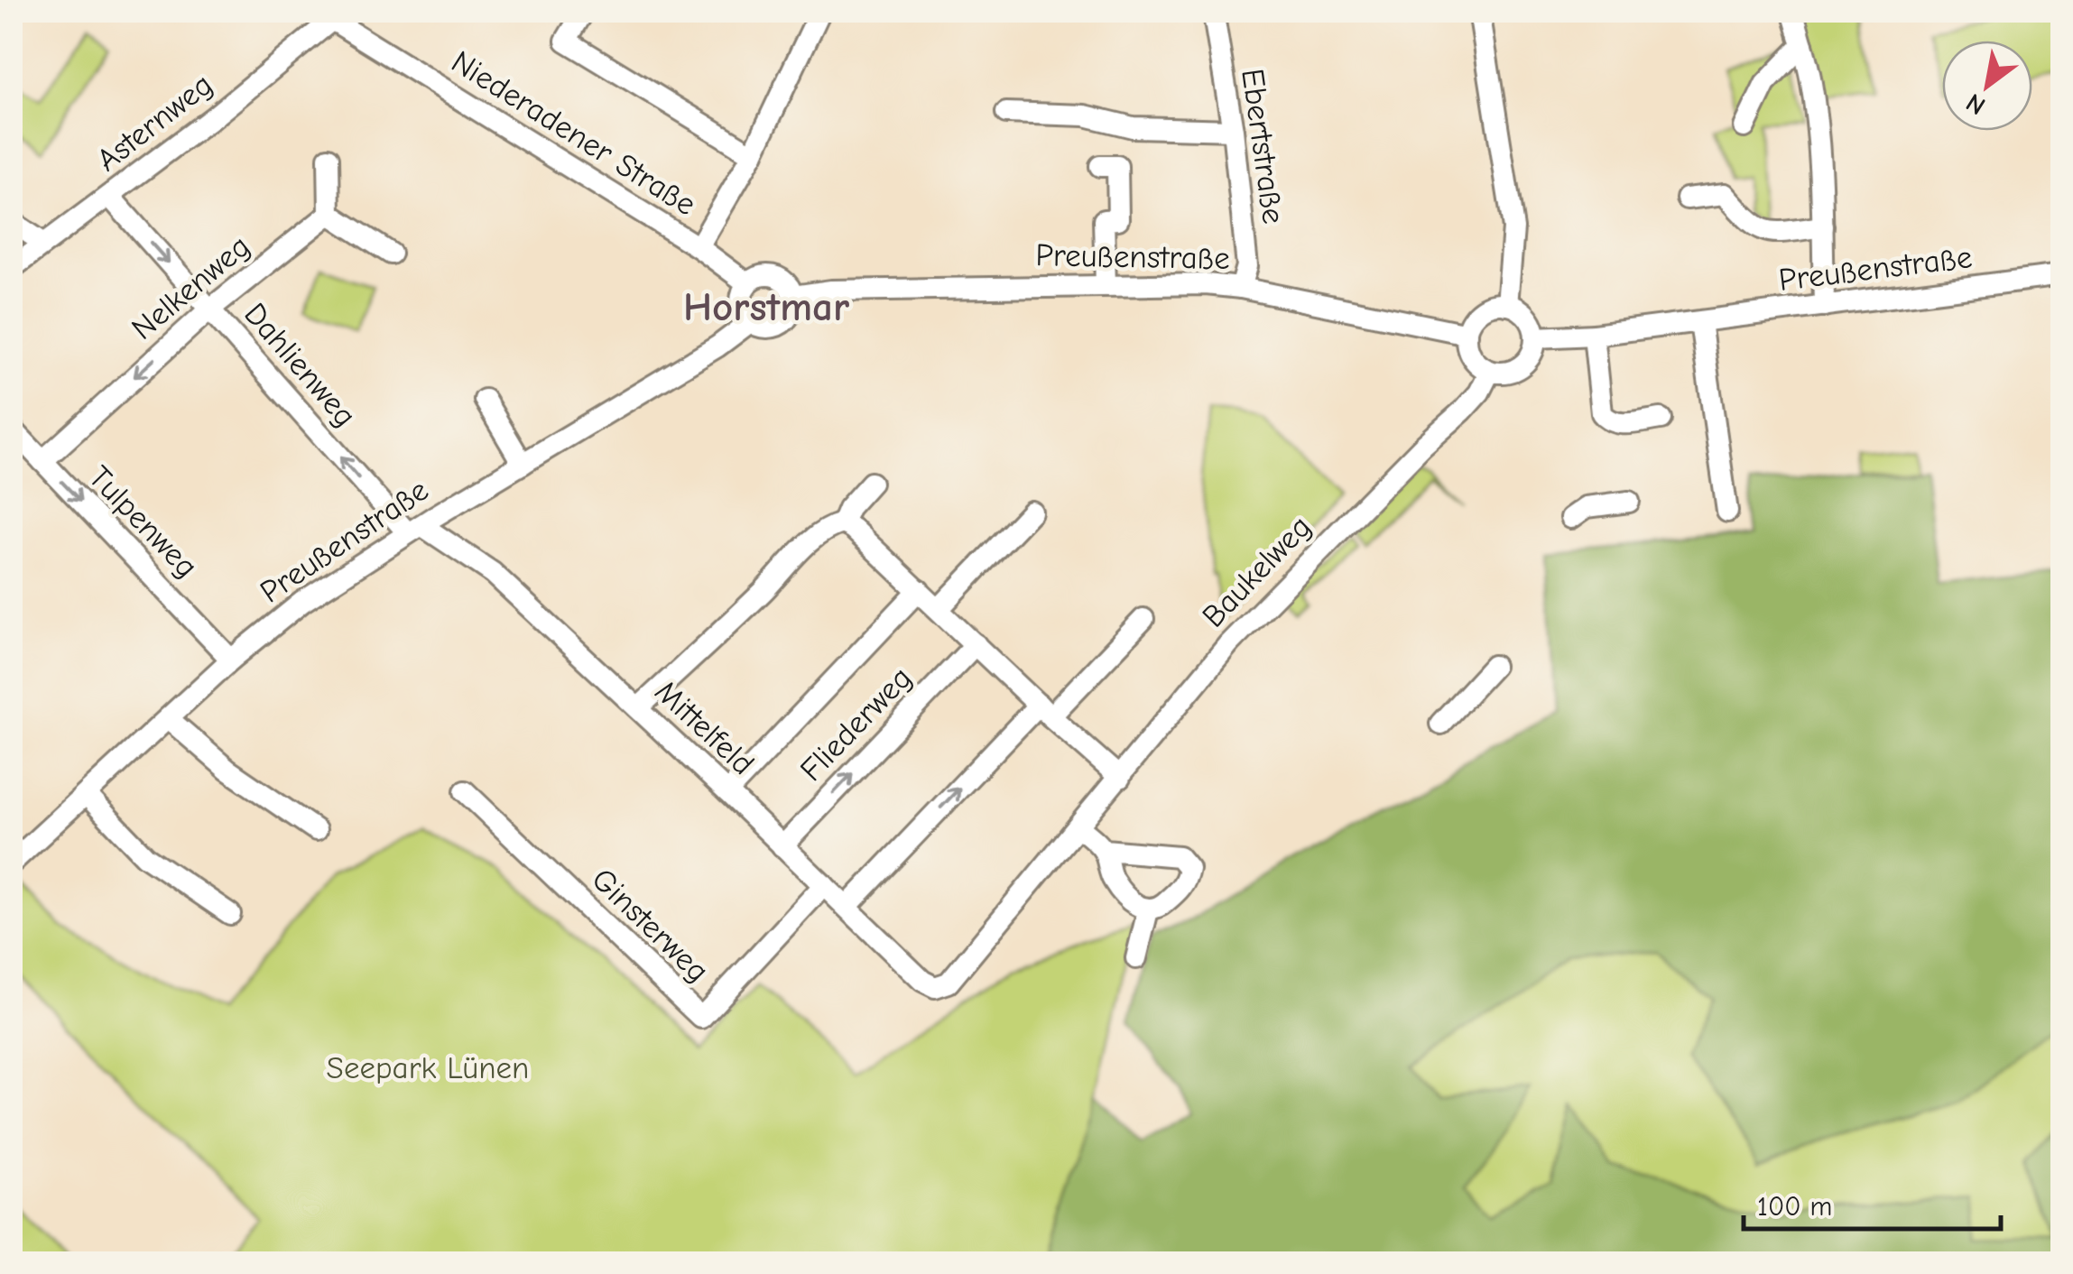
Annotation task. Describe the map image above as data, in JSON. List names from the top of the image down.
{
  "streets": {
    "street": [
      "Asternweg",
      "Niederadener Straße",
      "Ebertstraße",
      "Preußenstraße",
      "Nelkenweg",
      "Dahlienweg",
      "Tulpenweg",
      "Baukelweg",
      "Fliederweg",
      "Mittelfeld",
      "Ginsterweg"
    ]
  },
  "crossings": [
    ["Asternweg", "Niederadener Straße"],
    ["Asternweg", "Dahlienweg"],
    ["Niederadener Straße", "Preußenstraße"],
    ["Ebertstraße", "Preußenstraße"],
    ["Preußenstraße", "Dahlienweg"],
    ["Preußenstraße", "Tulpenweg"],
    ["Preußenstraße", "Baukelweg"],
    ["Preußenstraße", "Mittelfeld"],
    ["Nelkenweg", "Dahlienweg"],
    ["Nelkenweg", "Tulpenweg"],
    ["Dahlienweg", "Mittelfeld"],
    ["Baukelweg", "Mittelfeld"],
    ["Fliederweg", "Mittelfeld"],
    ["Mittelfeld", "Ginsterweg"]
  ],
  "one_way": ["Nelkenweg", "Tulpenweg"],
  "districts": ["Horstmar"],
  "parks": ["Seepark Lünen"],
  "scale_bar": "100 m",
  "north": "bottom left"
}
